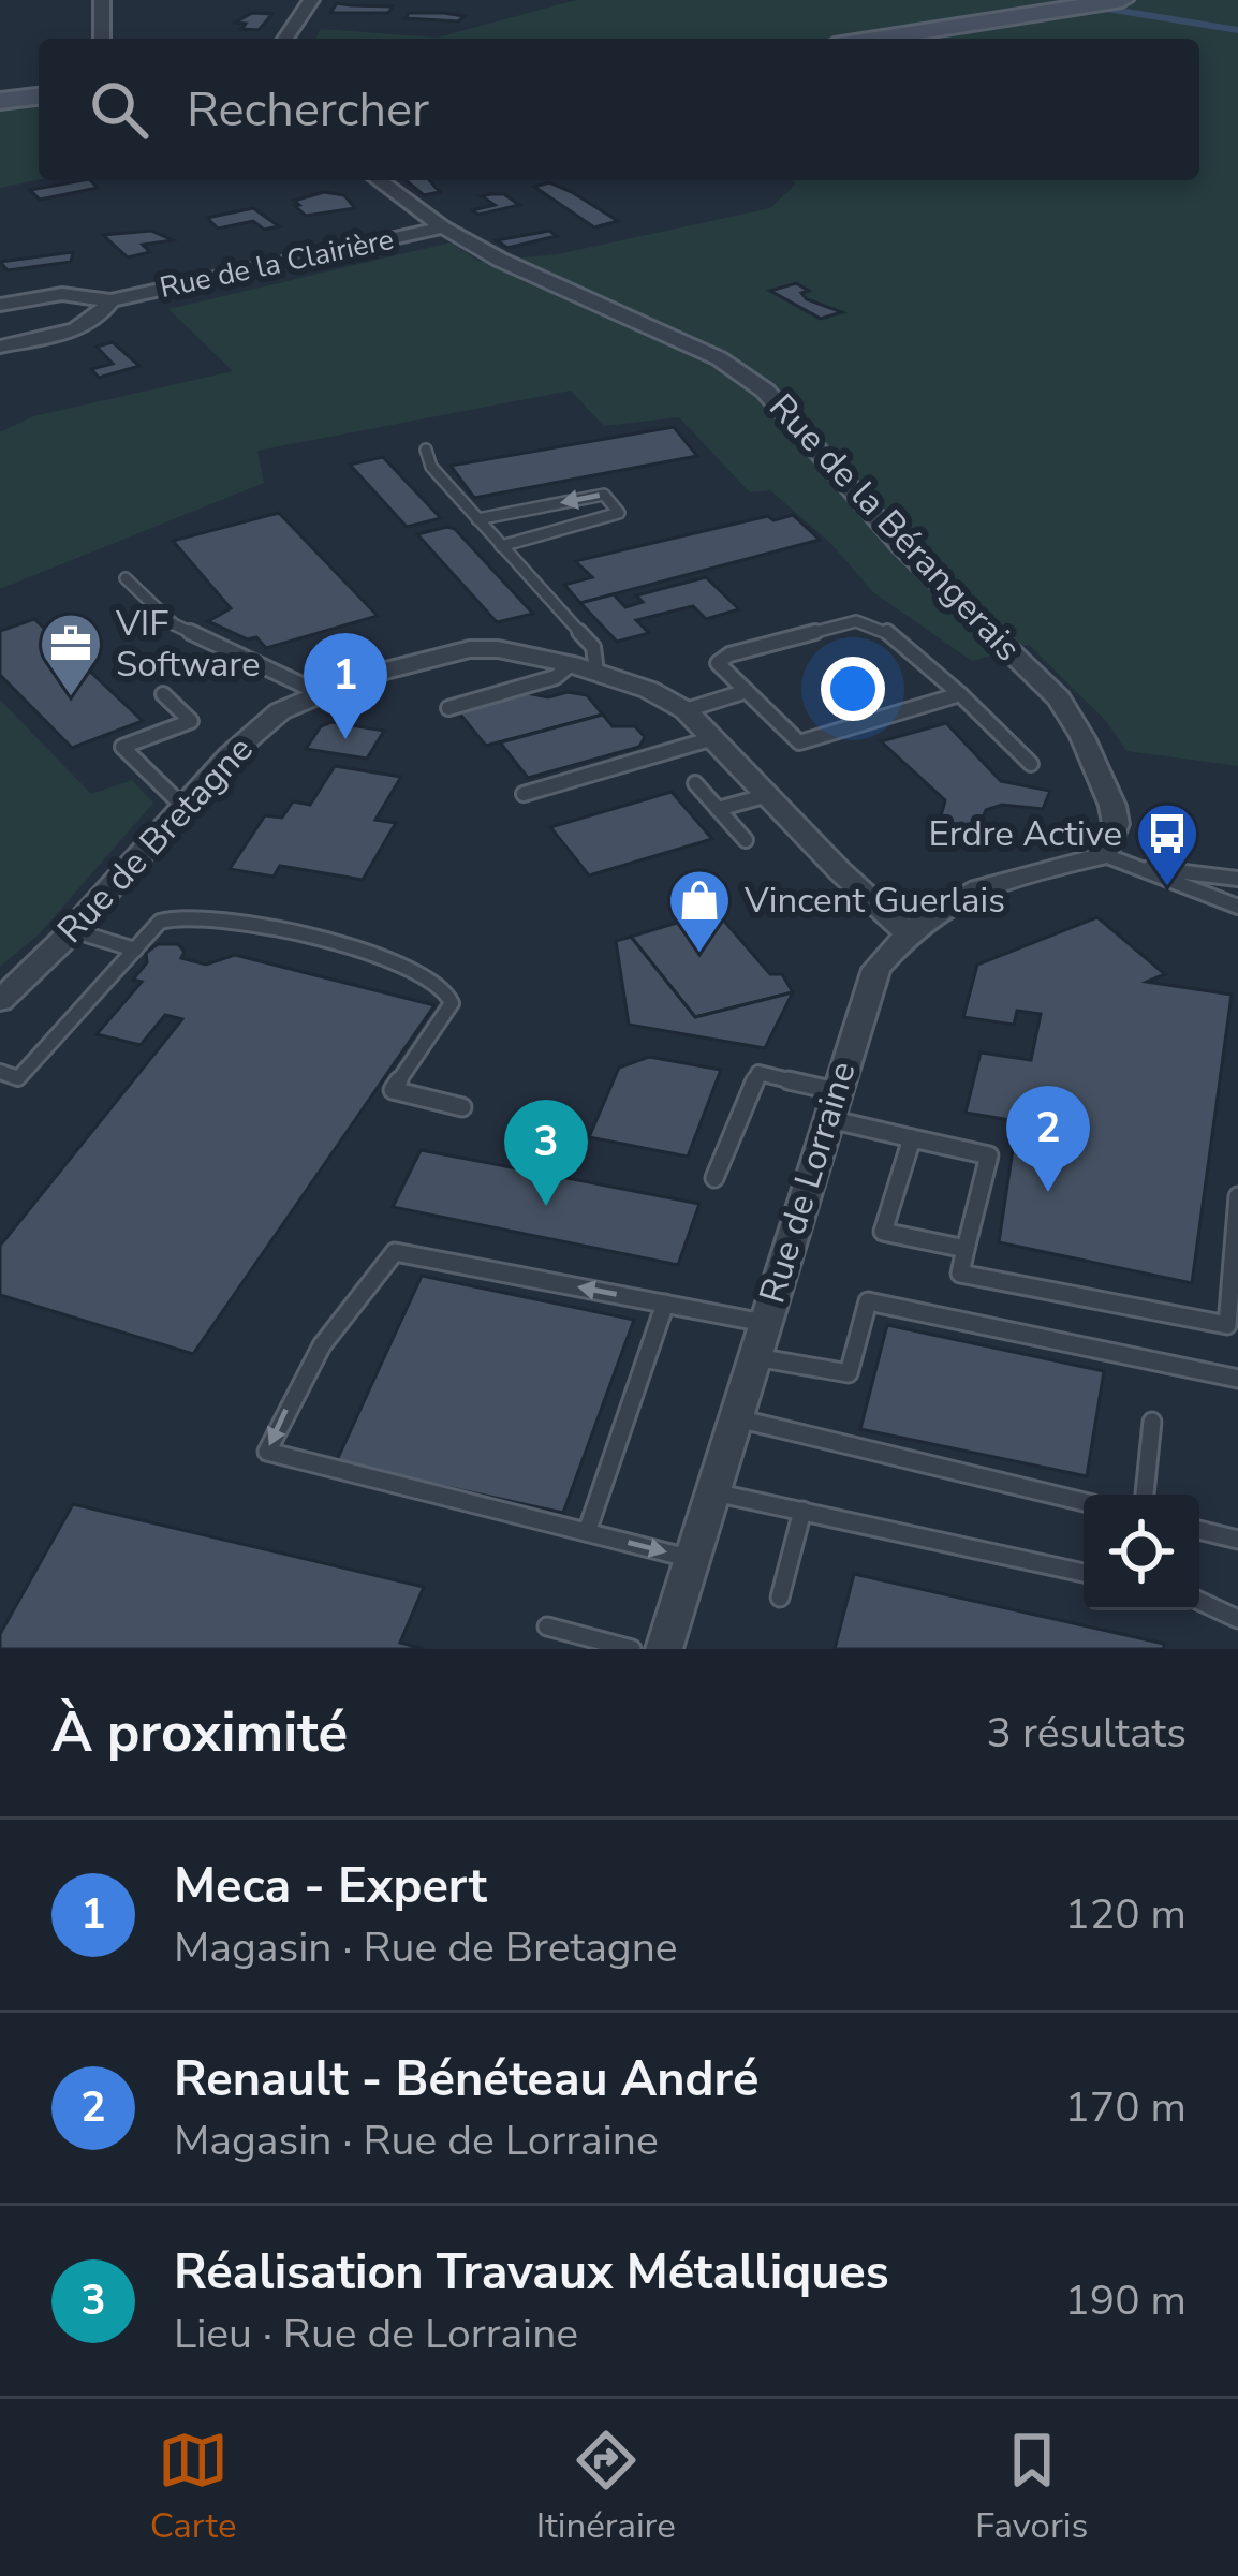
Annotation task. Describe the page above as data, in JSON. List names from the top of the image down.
{
  "streets": {
    "street": [
      "Rue de la Clairière",
      "Rue de la Bérangerais",
      "Rue de Bretagne",
      "Rue de Lorraine"
    ]
  },
  "crossings": [
    ["Rue de la Clairière", "Rue de la Bérangerais"],
    ["Rue de la Bérangerais", "Rue de Lorraine"],
    ["Rue de Bretagne", "Rue de Lorraine"]
  ],
  "places": {
    "office": ["VIF Software"],
    "bus stop": ["Erdre Active"],
    "shop": ["Vincent Guerlais"]
  },
  "page": {
    "search": "Rechercher",
    "pins": ["1", "2", "3"],
    "heading": ["À proximité", "3 résultats"],
    "list": [
      {
        "mark": "1",
        "name": "Meca - Expert",
        "note": "Magasin · Rue de Bretagne",
        "value": "120 m"
      },
      {
        "mark": "2",
        "name": "Renault - Bénéteau André",
        "note": "Magasin · Rue de Lorraine",
        "value": "170 m"
      },
      {
        "mark": "3",
        "name": "Réalisation Travaux Métalliques",
        "note": "Lieu · Rue de Lorraine",
        "value": "190 m"
      }
    ],
    "nav": ["Carte", "Itinéraire", "Favoris"]
  }
}
